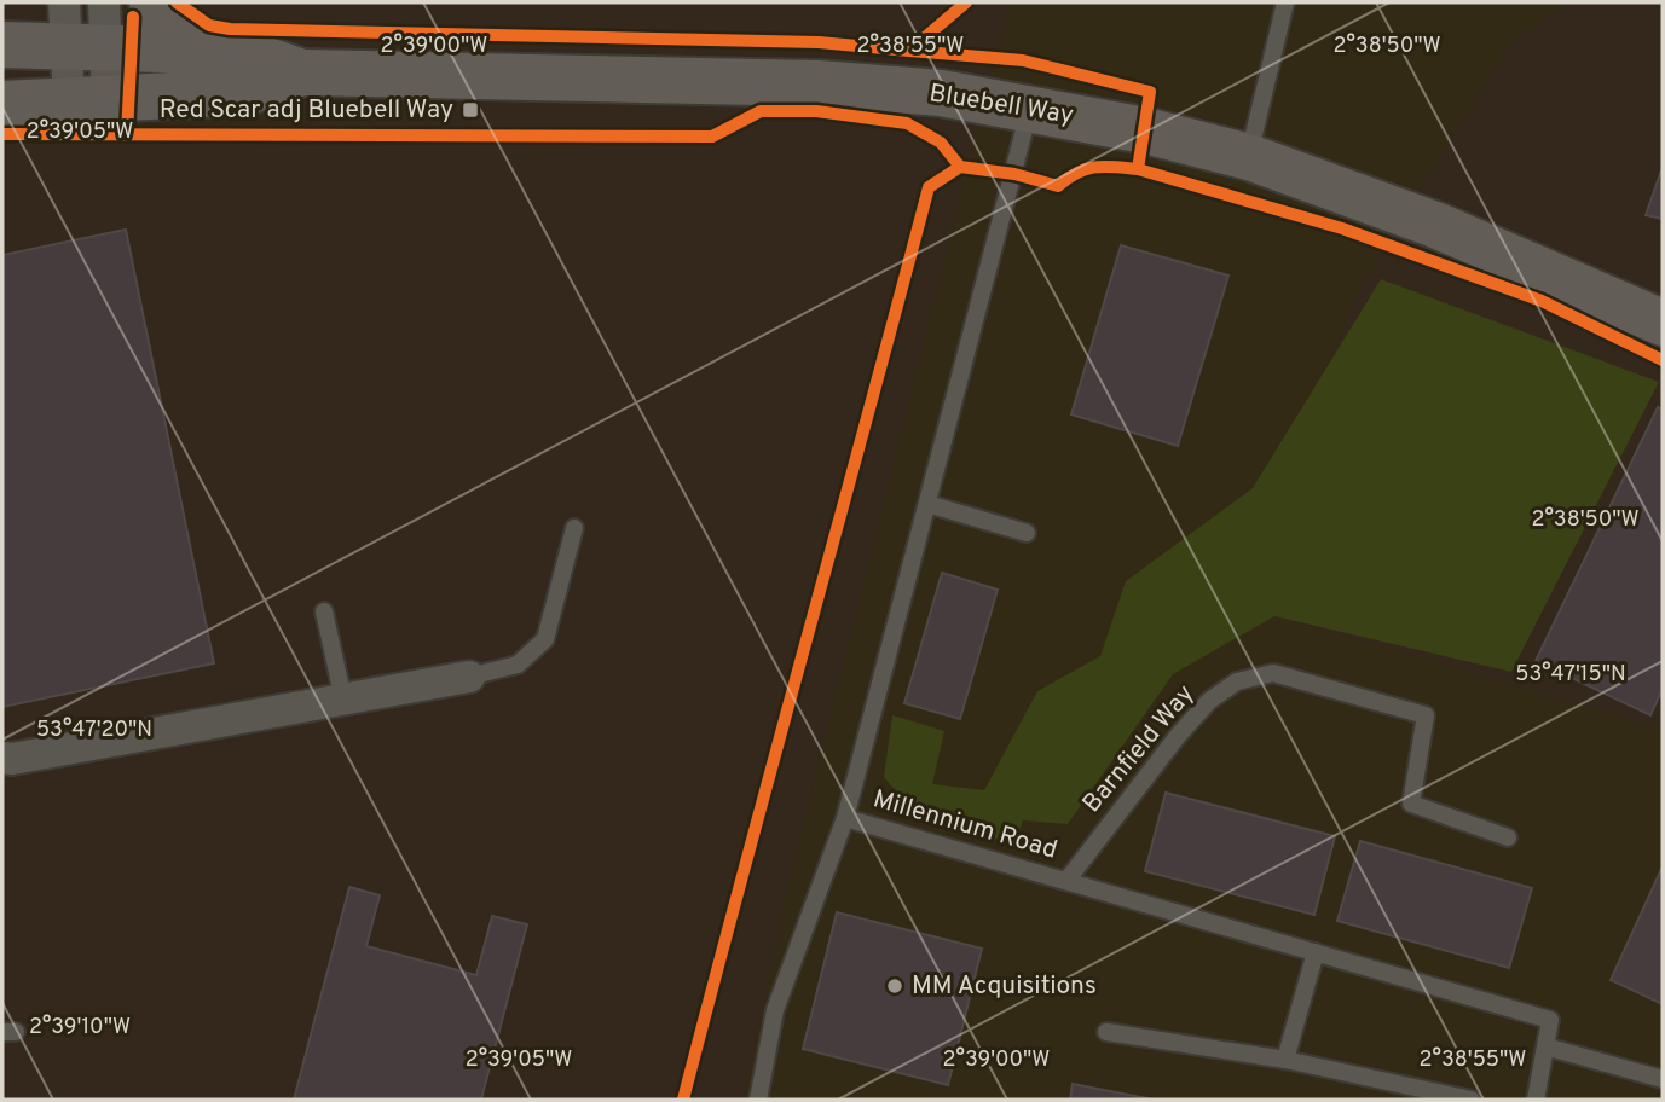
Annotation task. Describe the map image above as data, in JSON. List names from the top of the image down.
{
  "streets": {
    "main road": ["Bluebell Way"],
    "lane": ["Barnfield Way", "Millennium Road"]
  },
  "crossings": [
    ["Bluebell Way", "Millennium Road"],
    ["Barnfield Way", "Millennium Road"]
  ],
  "places": {
    "transit": ["Red Scar adj Bluebell Way"],
    "other": ["MM Acquisitions"]
  },
  "coordinates": [
    "2°39'00\"W",
    "2°38'55\"W",
    "2°38'50\"W",
    "2°39'05\"W",
    "53°47'15\"N",
    "53°47'20\"N",
    "2°39'10\"W"
  ]
}
